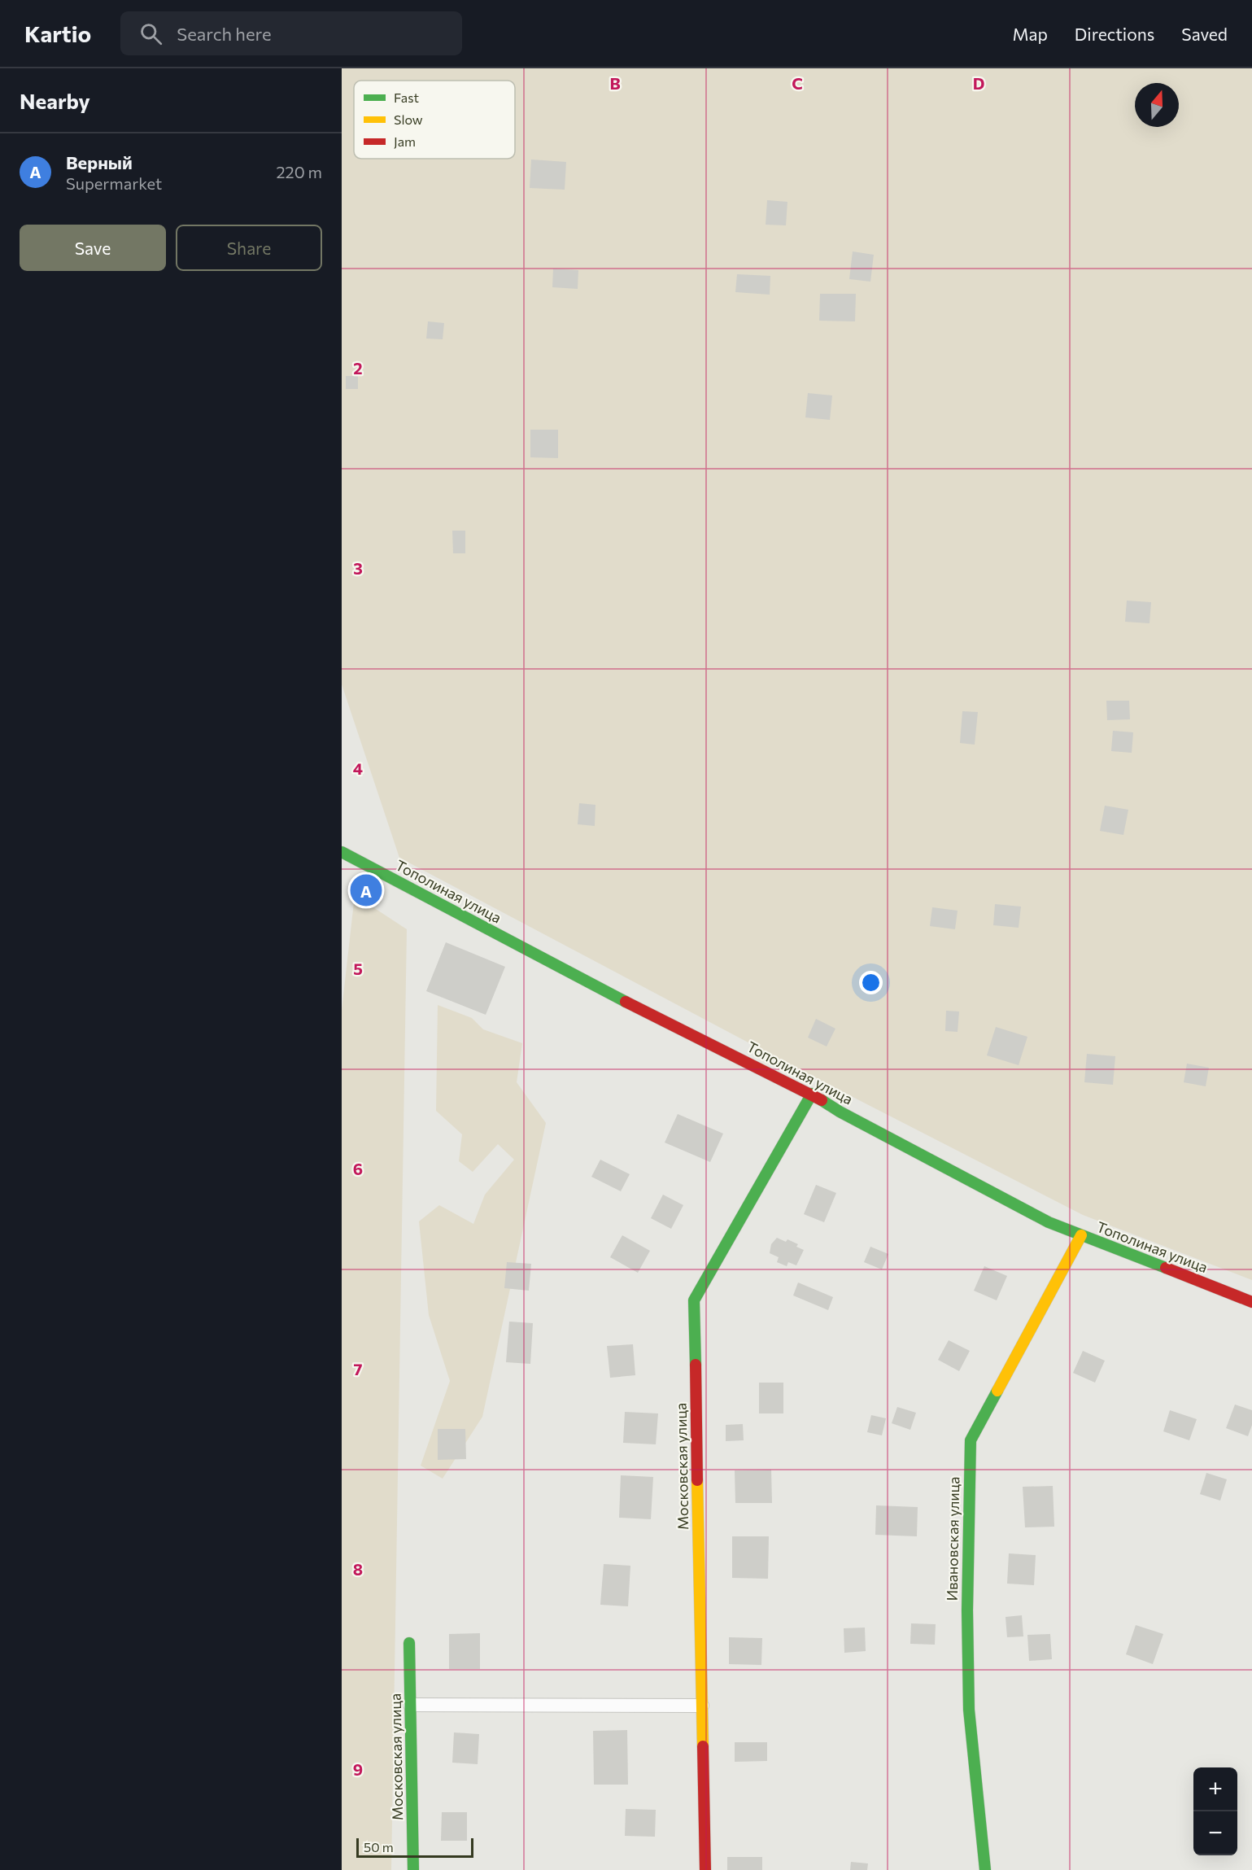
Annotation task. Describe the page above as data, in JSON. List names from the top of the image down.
{
  "streets": {
    "street": ["Тополиная улица", "Московская улица", "Ивановская улица"]
  },
  "crossings": [
    ["Тополиная улица", "Московская улица"],
    ["Тополиная улица", "Ивановская улица"]
  ],
  "legend": ["Fast", "Slow", "Jam"],
  "scale_bar": "50 m",
  "north": "top",
  "page": {
    "header": "Kartio",
    "search": "Search here",
    "nav": ["Map", "Directions", "Saved"],
    "heading": "Nearby",
    "list": [
      {
        "mark": "A",
        "name": "Верный",
        "note": "Supermarket",
        "value": "220 m"
      }
    ],
    "buttons": ["Save", "Share"],
    "pins": "A",
    "map_buttons": ["+", "−"],
    "scale": "50 m"
  },
  "grid": {
    "columns": ["B", "C", "D"],
    "rows": [
      "2",
      "3",
      "4",
      "5",
      "6",
      "7",
      "8",
      "9"
    ]
  }
}
